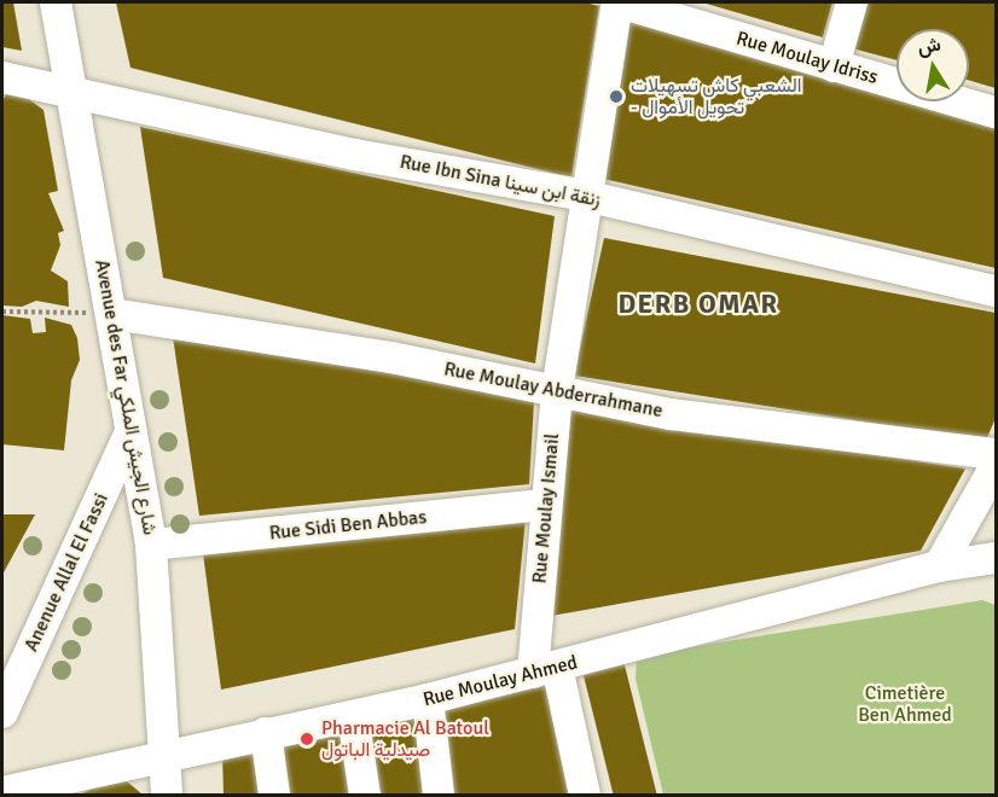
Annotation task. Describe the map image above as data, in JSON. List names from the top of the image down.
{
  "streets": {
    "street": [
      "Rue Moulay Idriss",
      "Rue Ibn Sina زنقة ابن سينا",
      "Rue Moulay Abderrahmane",
      "Avenue des Far شارع الجيش الملكي",
      "Rue Moulay Ismail",
      "Rue Sidi Ben Abbas",
      "Anenue Allal El Fassi",
      "Rue Moulay Ahmed"
    ]
  },
  "crossings": [
    ["Rue Moulay Idriss", "Rue Moulay Ismail"],
    ["Rue Ibn Sina زنقة ابن سينا", "Avenue des Far شارع الجيش الملكي"],
    ["Rue Ibn Sina زنقة ابن سينا", "Rue Moulay Ismail"],
    ["Rue Moulay Abderrahmane", "Avenue des Far شارع الجيش الملكي"],
    ["Rue Moulay Abderrahmane", "Rue Moulay Ismail"],
    ["Avenue des Far شارع الجيش الملكي", "Rue Sidi Ben Abbas"],
    ["Avenue des Far شارع الجيش الملكي", "Anenue Allal El Fassi"],
    ["Avenue des Far شارع الجيش الملكي", "Rue Moulay Ahmed"],
    ["Rue Moulay Ismail", "Rue Sidi Ben Abbas"],
    ["Rue Moulay Ismail", "Rue Moulay Ahmed"]
  ],
  "districts": ["DERB OMAR"],
  "parks": ["Cimetière Ben Ahmed"],
  "places": ["الشعبي كاش تسهيلات - تحويل الأموال", "Pharmacie Al Batoul صيدلية الباتول"],
  "north": "top"
}
